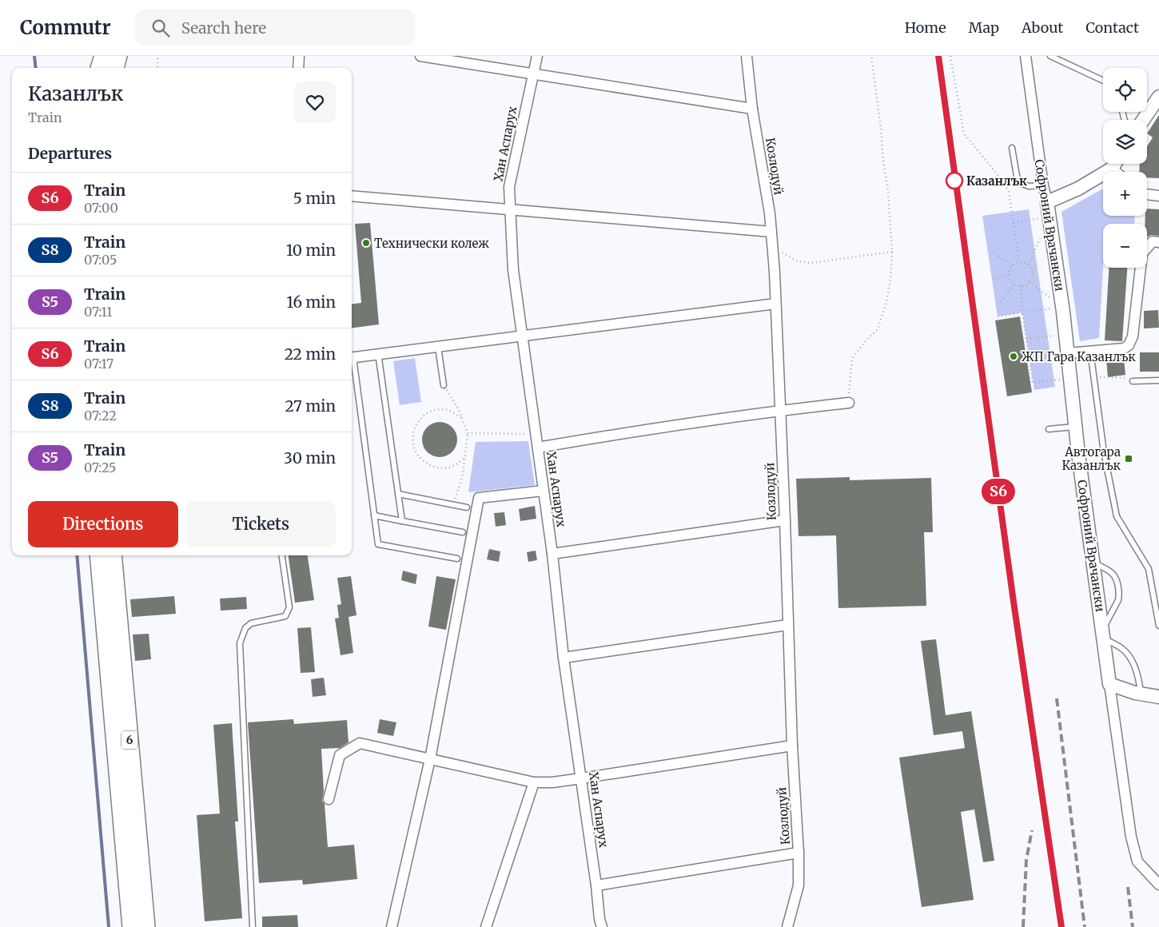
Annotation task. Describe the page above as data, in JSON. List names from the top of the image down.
{
  "streets": {
    "highway": ["6"],
    "street": ["Хан Аспарух", "Козлодуй", "Софроний Врачански"]
  },
  "places": {
    "other": ["Казанлък", "Технически колеж", "ЖП Гара Казанлък"],
    "transit": ["Автогара Казанлък"]
  },
  "page": {
    "header": "Commutr",
    "search": "Search here",
    "nav": [
      "Home",
      "Map",
      "About",
      "Contact"
    ],
    "on_map": "S6",
    "map_buttons": ["+", "−"],
    "heading": [
      ["Казанлък", "Train"],
      "Departures"
    ],
    "list": [
      {
        "mark": "S6",
        "name": "Train",
        "note": "07:00",
        "value": "5 min"
      },
      {
        "mark": "S8",
        "name": "Train",
        "note": "07:05",
        "value": "10 min"
      },
      {
        "mark": "S5",
        "name": "Train",
        "note": "07:11",
        "value": "16 min"
      },
      {
        "mark": "S6",
        "name": "Train",
        "note": "07:17",
        "value": "22 min"
      },
      {
        "mark": "S8",
        "name": "Train",
        "note": "07:22",
        "value": "27 min"
      },
      {
        "mark": "S5",
        "name": "Train",
        "note": "07:25",
        "value": "30 min"
      }
    ],
    "buttons": ["Directions", "Tickets"]
  }
}
